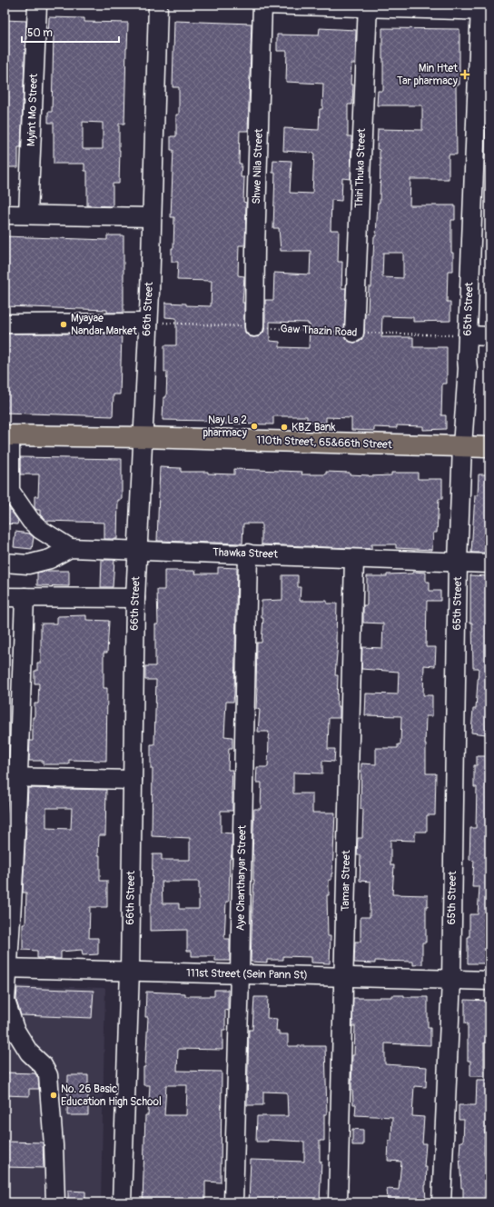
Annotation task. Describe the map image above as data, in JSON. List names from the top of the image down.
{
  "streets": {
    "main road": ["110th Street, 65&66th Street"],
    "street": [
      "Myint Mo Street",
      "Shwe Nila Street",
      "Thiri Thuka Street",
      "66th Street",
      "65th Street",
      "Thawka Street",
      "Aye Chantharyar Street",
      "Tamar Street",
      "111st Street (Sein Pann St)"
    ],
    "path": ["Gaw Thazin Road"]
  },
  "crossings": [
    ["Shwe Nila Street", "Gaw Thazin Road"],
    ["Thiri Thuka Street", "Gaw Thazin Road"],
    ["66th Street", "Gaw Thazin Road"],
    ["66th Street", "110th Street, 65&66th Street"],
    ["66th Street", "Thawka Street"],
    ["66th Street", "111st Street (Sein Pann St)"],
    ["65th Street", "Gaw Thazin Road"],
    ["65th Street", "110th Street, 65&66th Street"],
    ["65th Street", "Thawka Street"],
    ["65th Street", "111st Street (Sein Pann St)"],
    ["Thawka Street", "Aye Chantharyar Street"],
    ["Thawka Street", "Tamar Street"],
    ["Aye Chantharyar Street", "111st Street (Sein Pann St)"],
    ["Tamar Street", "111st Street (Sein Pann St)"]
  ],
  "places": {
    "health": ["Min Htet Tar pharmacy"],
    "other": [
      "Myayae Nandar Market",
      "Nay La 2 pharmacy",
      "KBZ Bank",
      "No. 26 Basic Education High School"
    ]
  },
  "scale_bar": "50 m"
}
